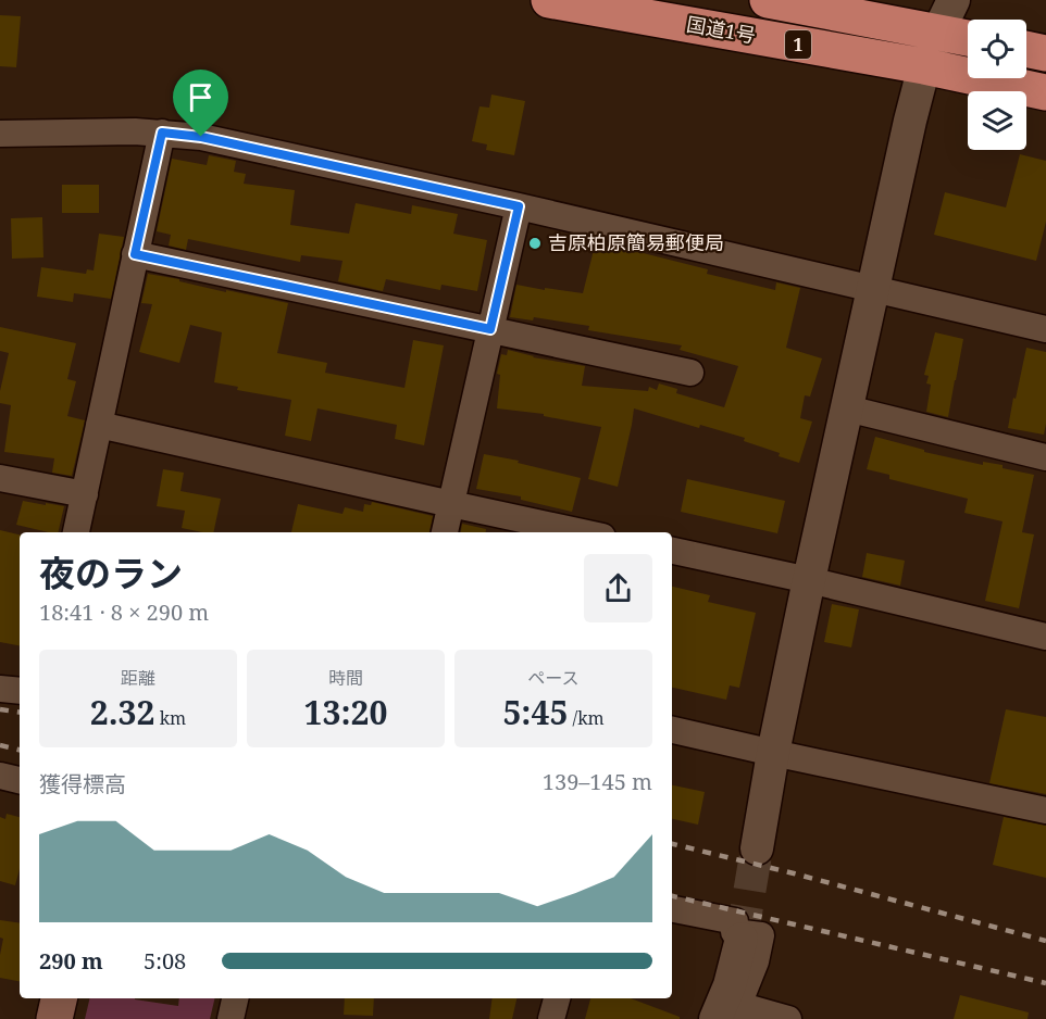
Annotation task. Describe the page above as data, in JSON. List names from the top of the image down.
{
  "streets": {
    "highway": ["国道1号", "1"]
  },
  "places": ["吉原柏原簡易郵便局"],
  "page": {
    "heading": ["夜のラン", "18:41 · 8 × 290 m"],
    "stats": [
      ["距離", "2.32 km"],
      ["時間", "13:20"],
      ["ペース", "5:45 /km"]
    ],
    "chart": ["獲得標高", "139–145 m"],
    "list": [
      {
        "name": "290 m",
        "note": "5:08"
      }
    ]
  }
}
